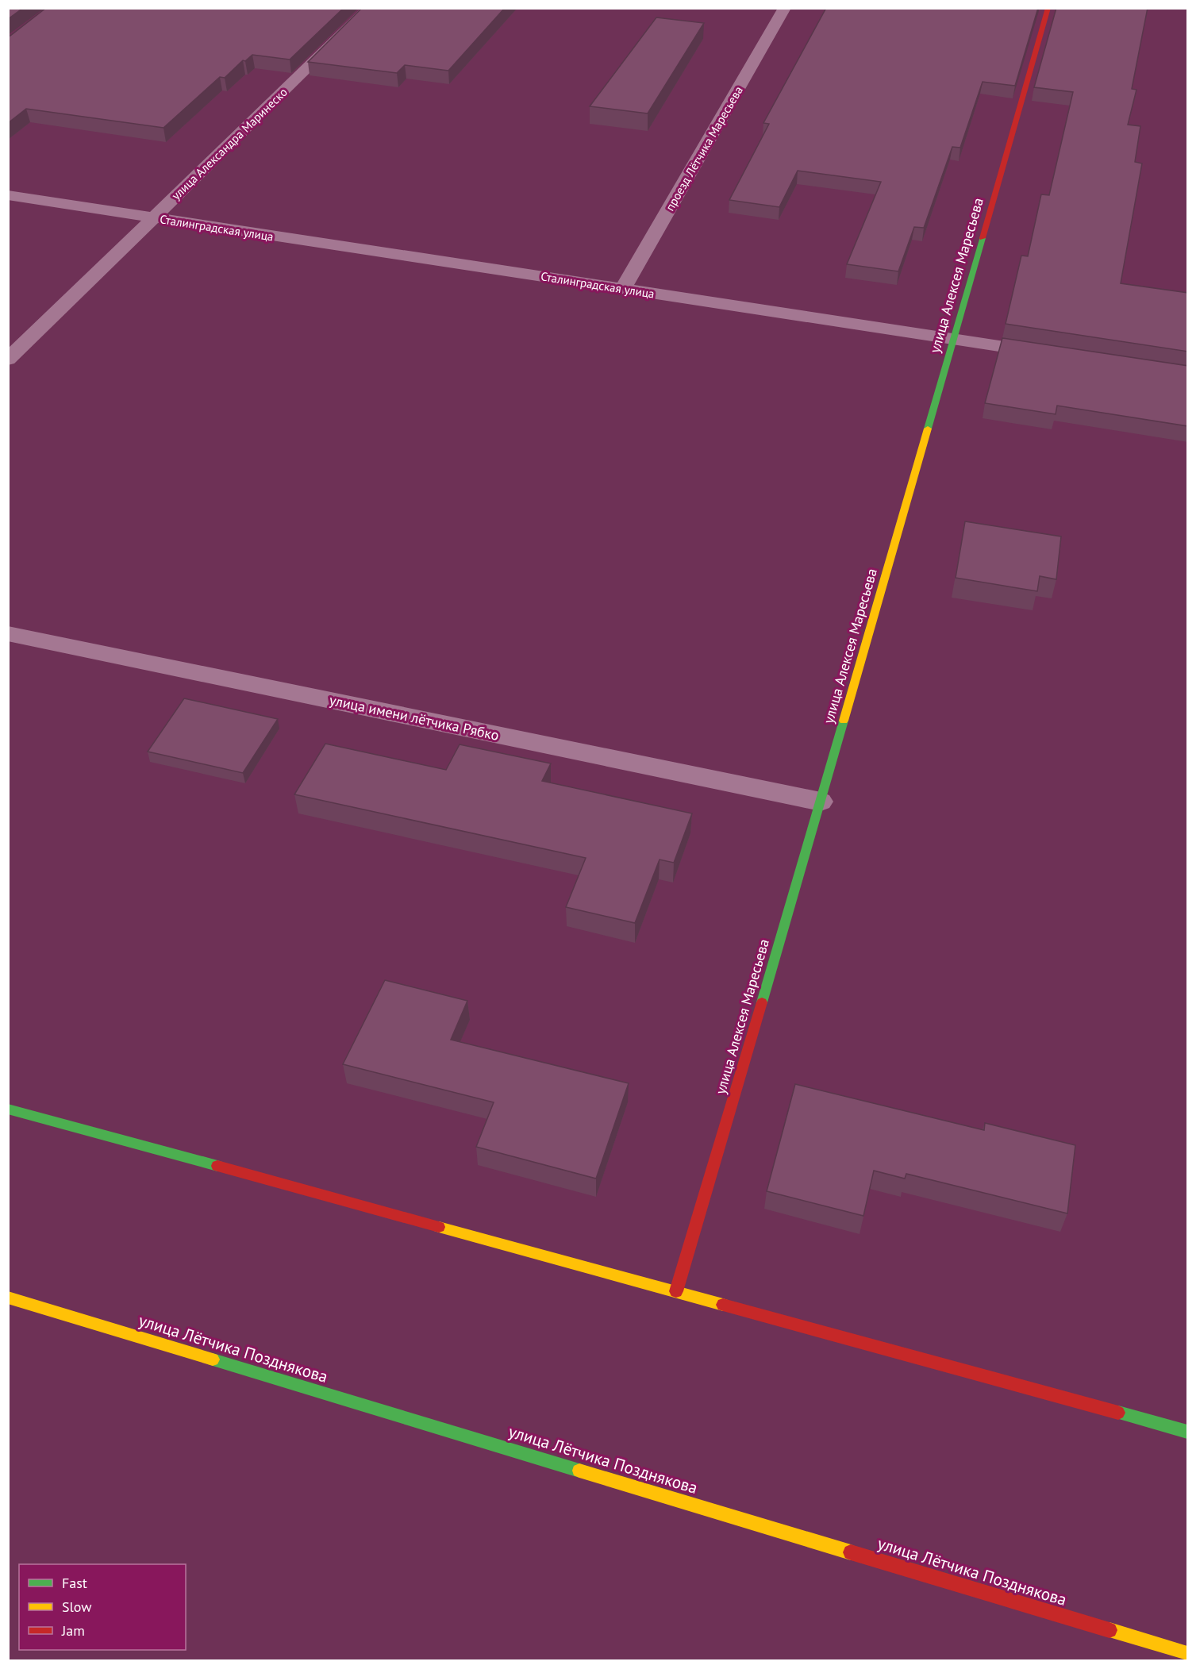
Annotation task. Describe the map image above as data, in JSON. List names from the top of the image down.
{
  "streets": {
    "street": [
      "улица Александра Маринеско",
      "проезд Лётчика Маресьева",
      "Сталинградская улица",
      "улица Алексея Маресьева",
      "улица имени лётчика Рябко",
      "улица Лётчика Позднякова"
    ]
  },
  "crossings": [
    ["улица Александра Маринеско", "Сталинградская улица"],
    ["проезд Лётчика Маресьева", "Сталинградская улица"],
    ["Сталинградская улица", "улица Алексея Маресьева"],
    ["улица Алексея Маресьева", "улица имени лётчика Рябко"]
  ],
  "legend": ["Fast", "Slow", "Jam"]
}
